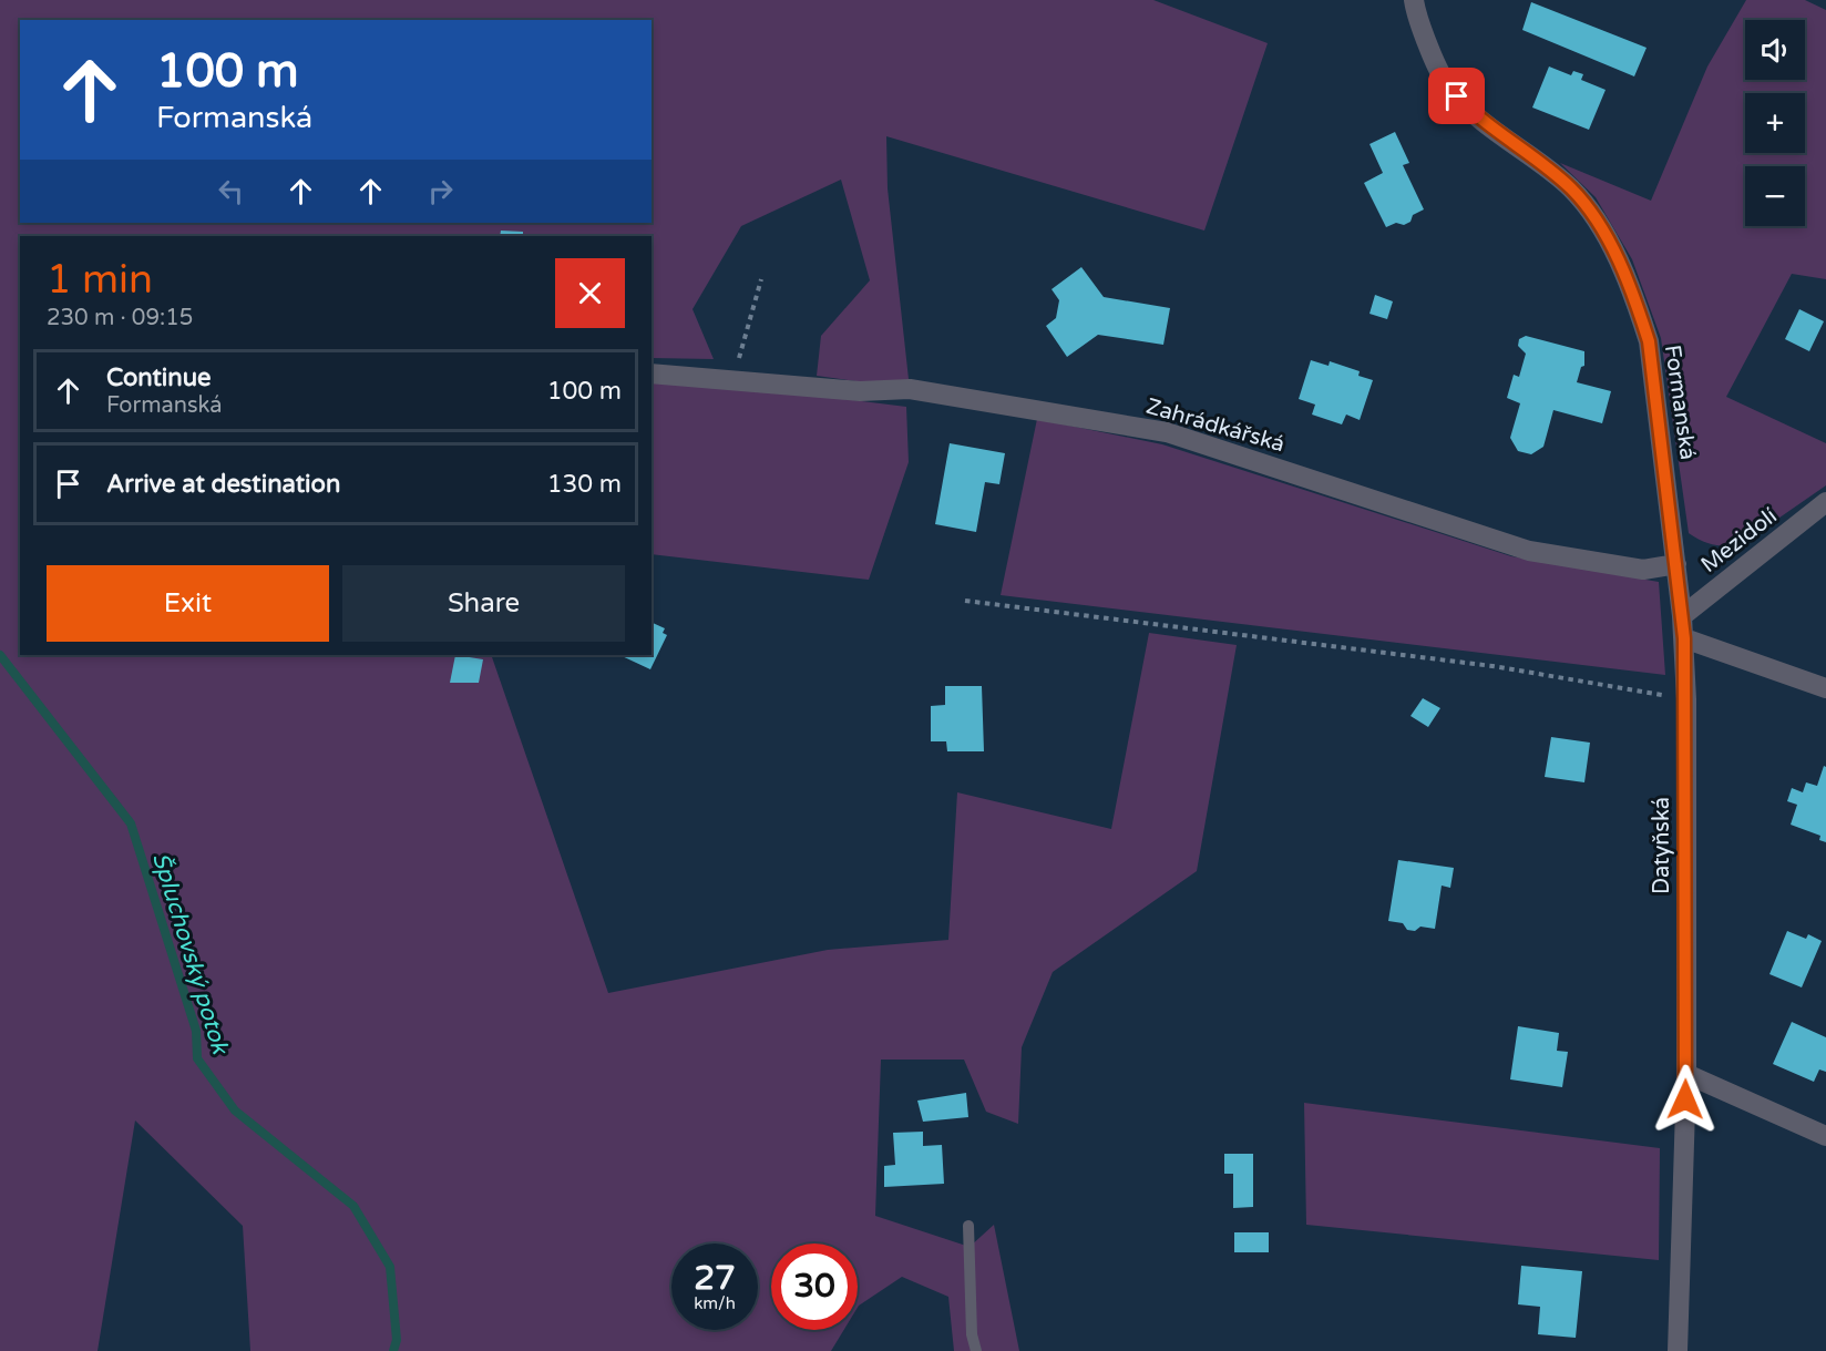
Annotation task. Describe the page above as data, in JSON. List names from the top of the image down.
{
  "streets": {
    "street": [
      "Formanská",
      "Zahrádkářská",
      "Mezidolí",
      "Datyňská"
    ]
  },
  "crossings": [
    ["Formanská", "Zahrádkářská"],
    ["Formanská", "Mezidolí"],
    ["Formanská", "Datyňská"],
    ["Mezidolí", "Datyňská"]
  ],
  "water": ["Špluchovský potok"],
  "page": {
    "map_buttons": ["+", "−"],
    "turn": ["100 m", "Formanská"],
    "heading": ["1 min", "230 m · 09:15"],
    "list": [
      {
        "name": "Continue",
        "note": "Formanská",
        "value": "100 m"
      },
      {
        "name": "Arrive at destination",
        "value": "130 m"
      }
    ],
    "buttons": ["Exit", "Share"],
    "speed": "27 km/h",
    "limit": "30"
  }
}
